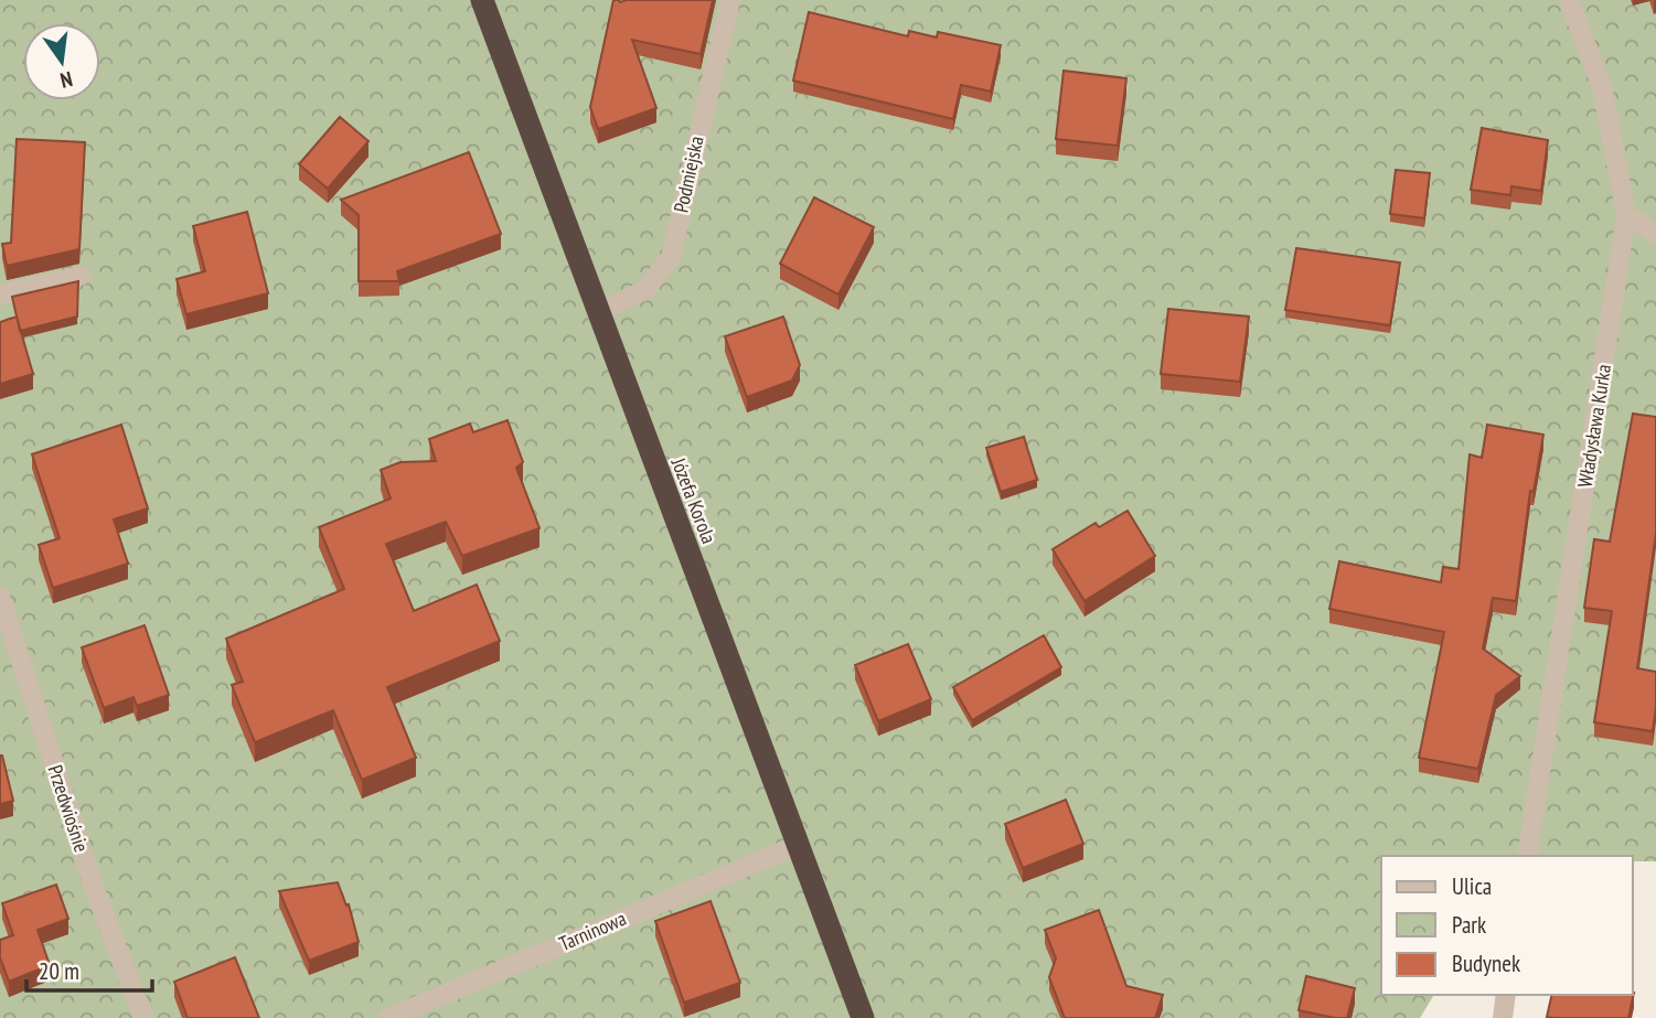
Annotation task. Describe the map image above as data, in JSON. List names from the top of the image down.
{
  "streets": {
    "highway": ["Józefa Korola"],
    "street": [
      "Podmiejska",
      "Władysława Kurka",
      "Przedwiośnie",
      "Tarninowa"
    ]
  },
  "crossings": [
    ["Podmiejska", "Józefa Korola"],
    ["Józefa Korola", "Tarninowa"]
  ],
  "legend": ["Ulica", "Park", "Budynek"],
  "scale_bar": "20 m",
  "north": "bottom"
}
